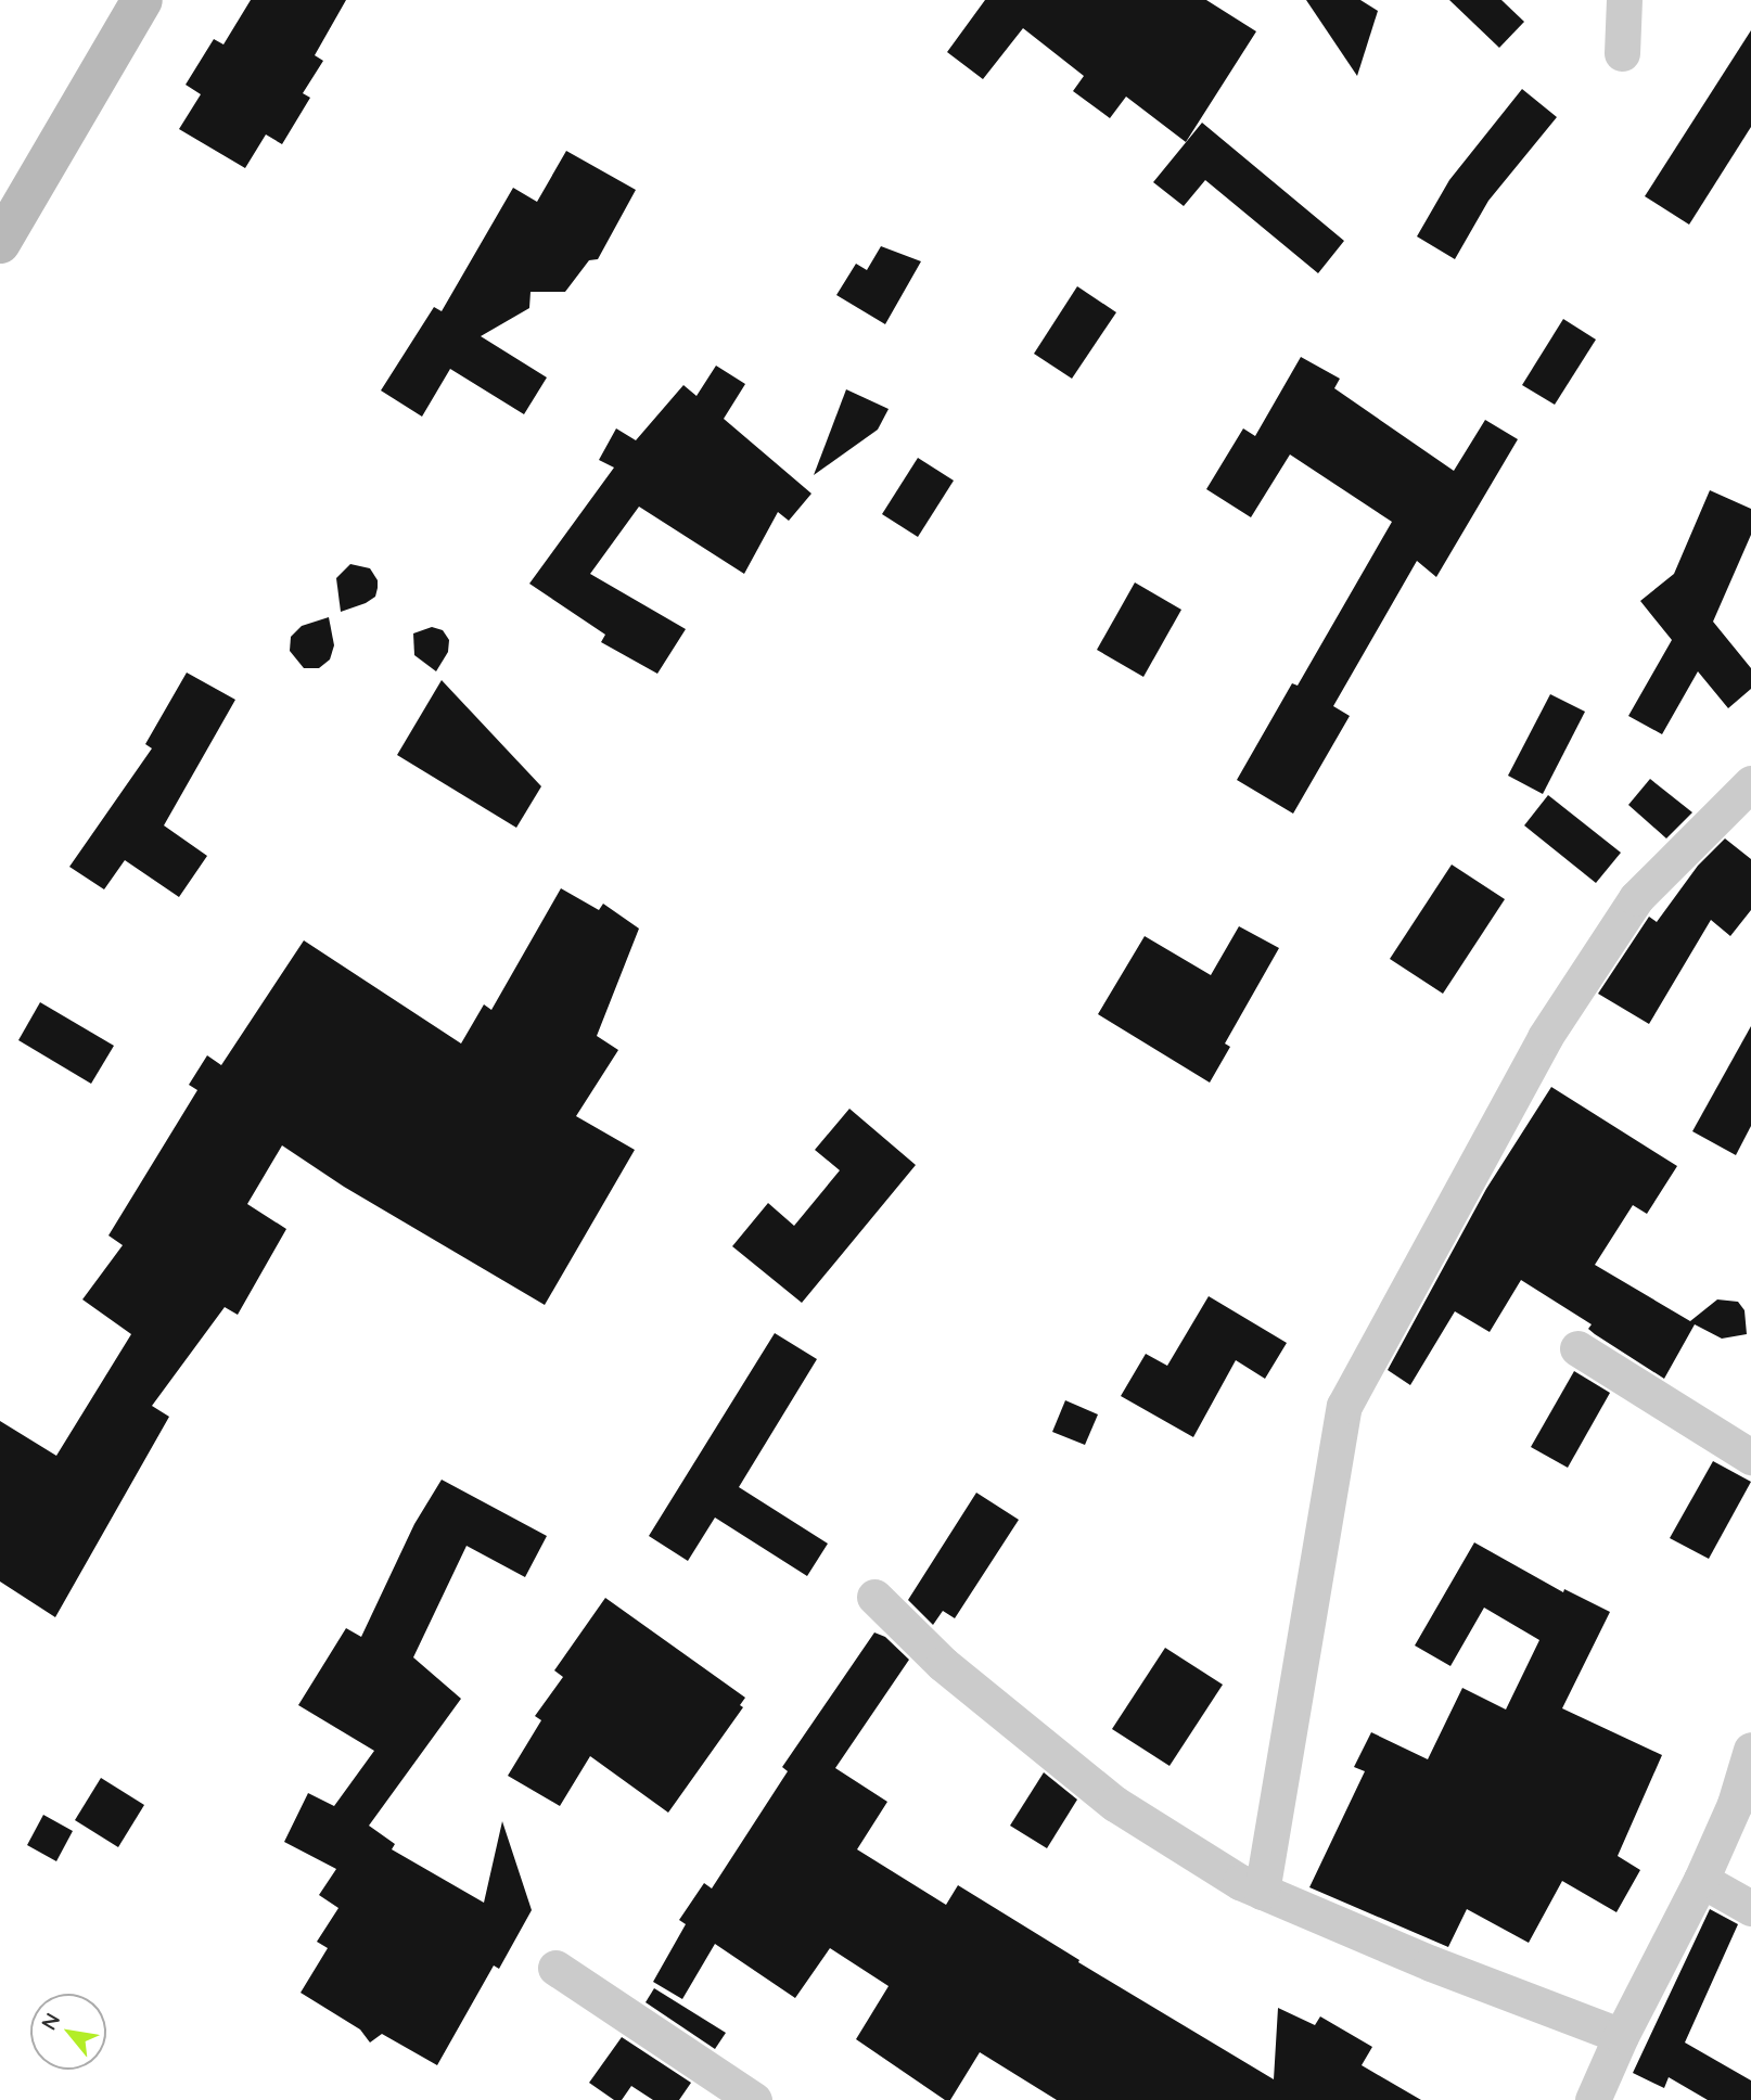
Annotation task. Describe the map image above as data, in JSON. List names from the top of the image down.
{
  "north": "top left"
}
